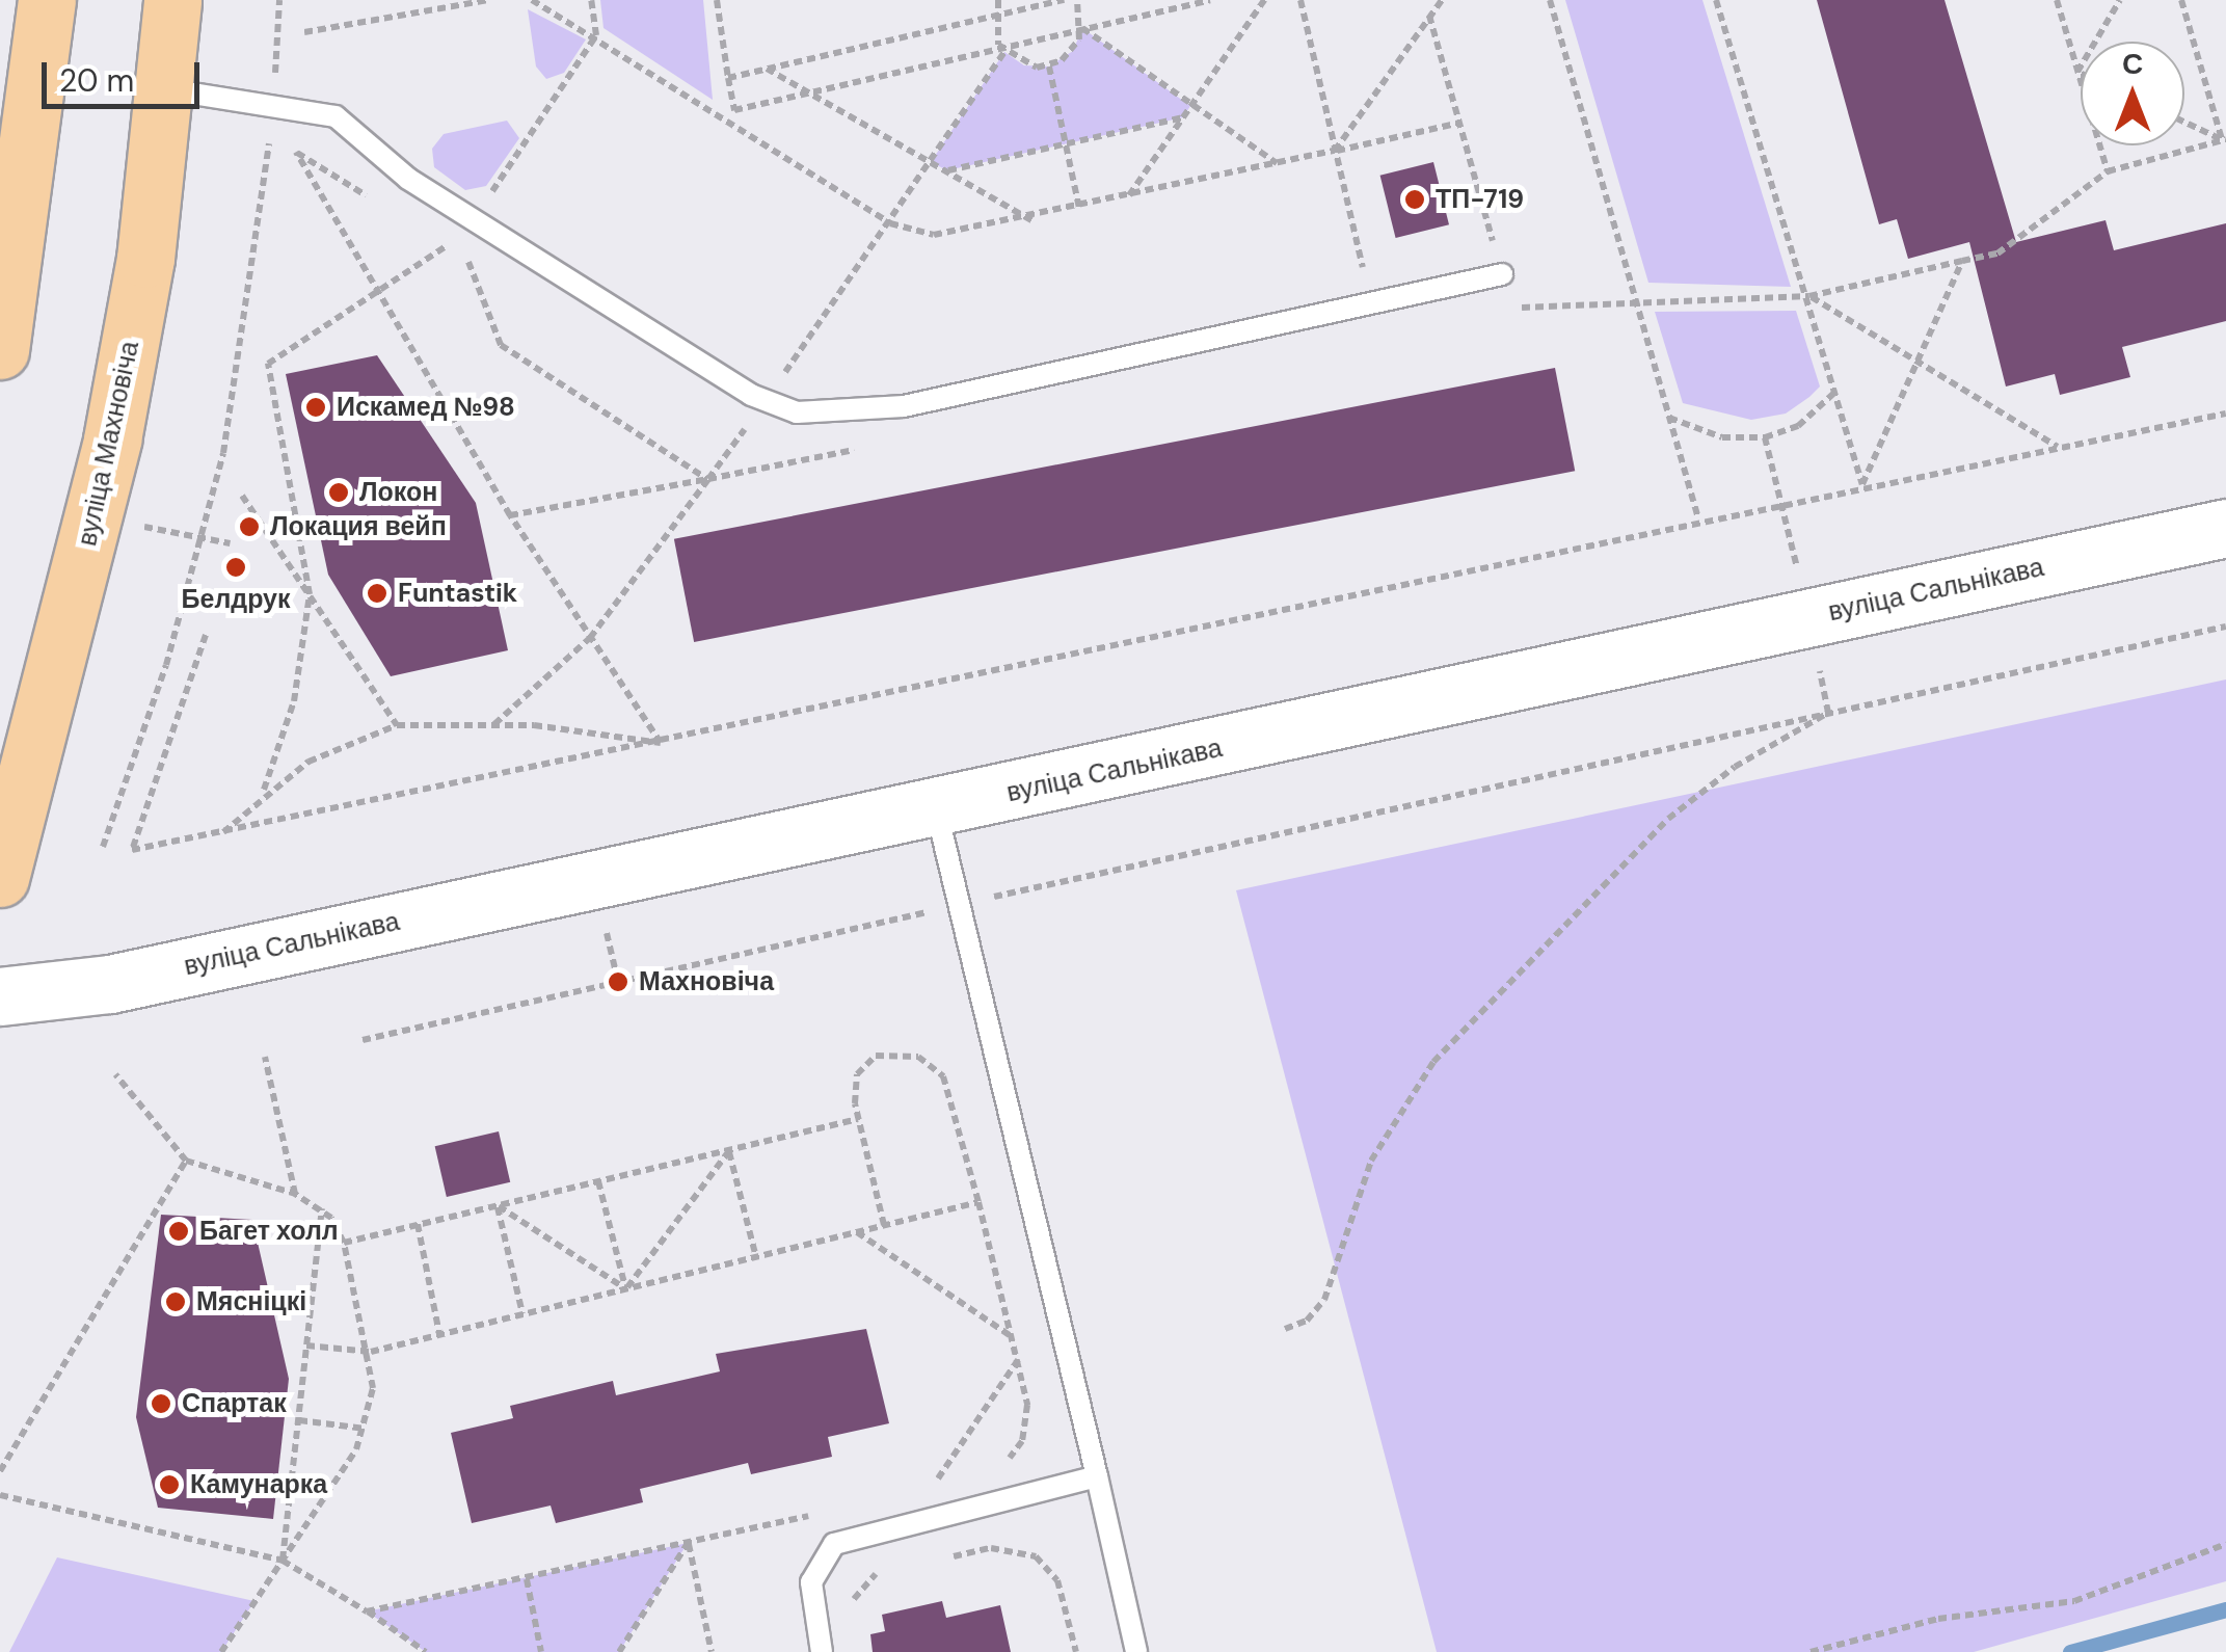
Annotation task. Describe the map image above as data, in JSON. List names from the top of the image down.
{
  "streets": {
    "main road": ["вуліца Махновіча"],
    "street": ["вуліца Сальнікава"]
  },
  "places": [
    "ТП-719",
    "Искамед №98",
    "Локон",
    "Локация вейп",
    "Белдрук",
    "Funtastik",
    "Махновіча",
    "Багет холл",
    "Мясніцкі",
    "Спартак",
    "Камунарка"
  ],
  "scale_bar": "20 m",
  "north": "top"
}
